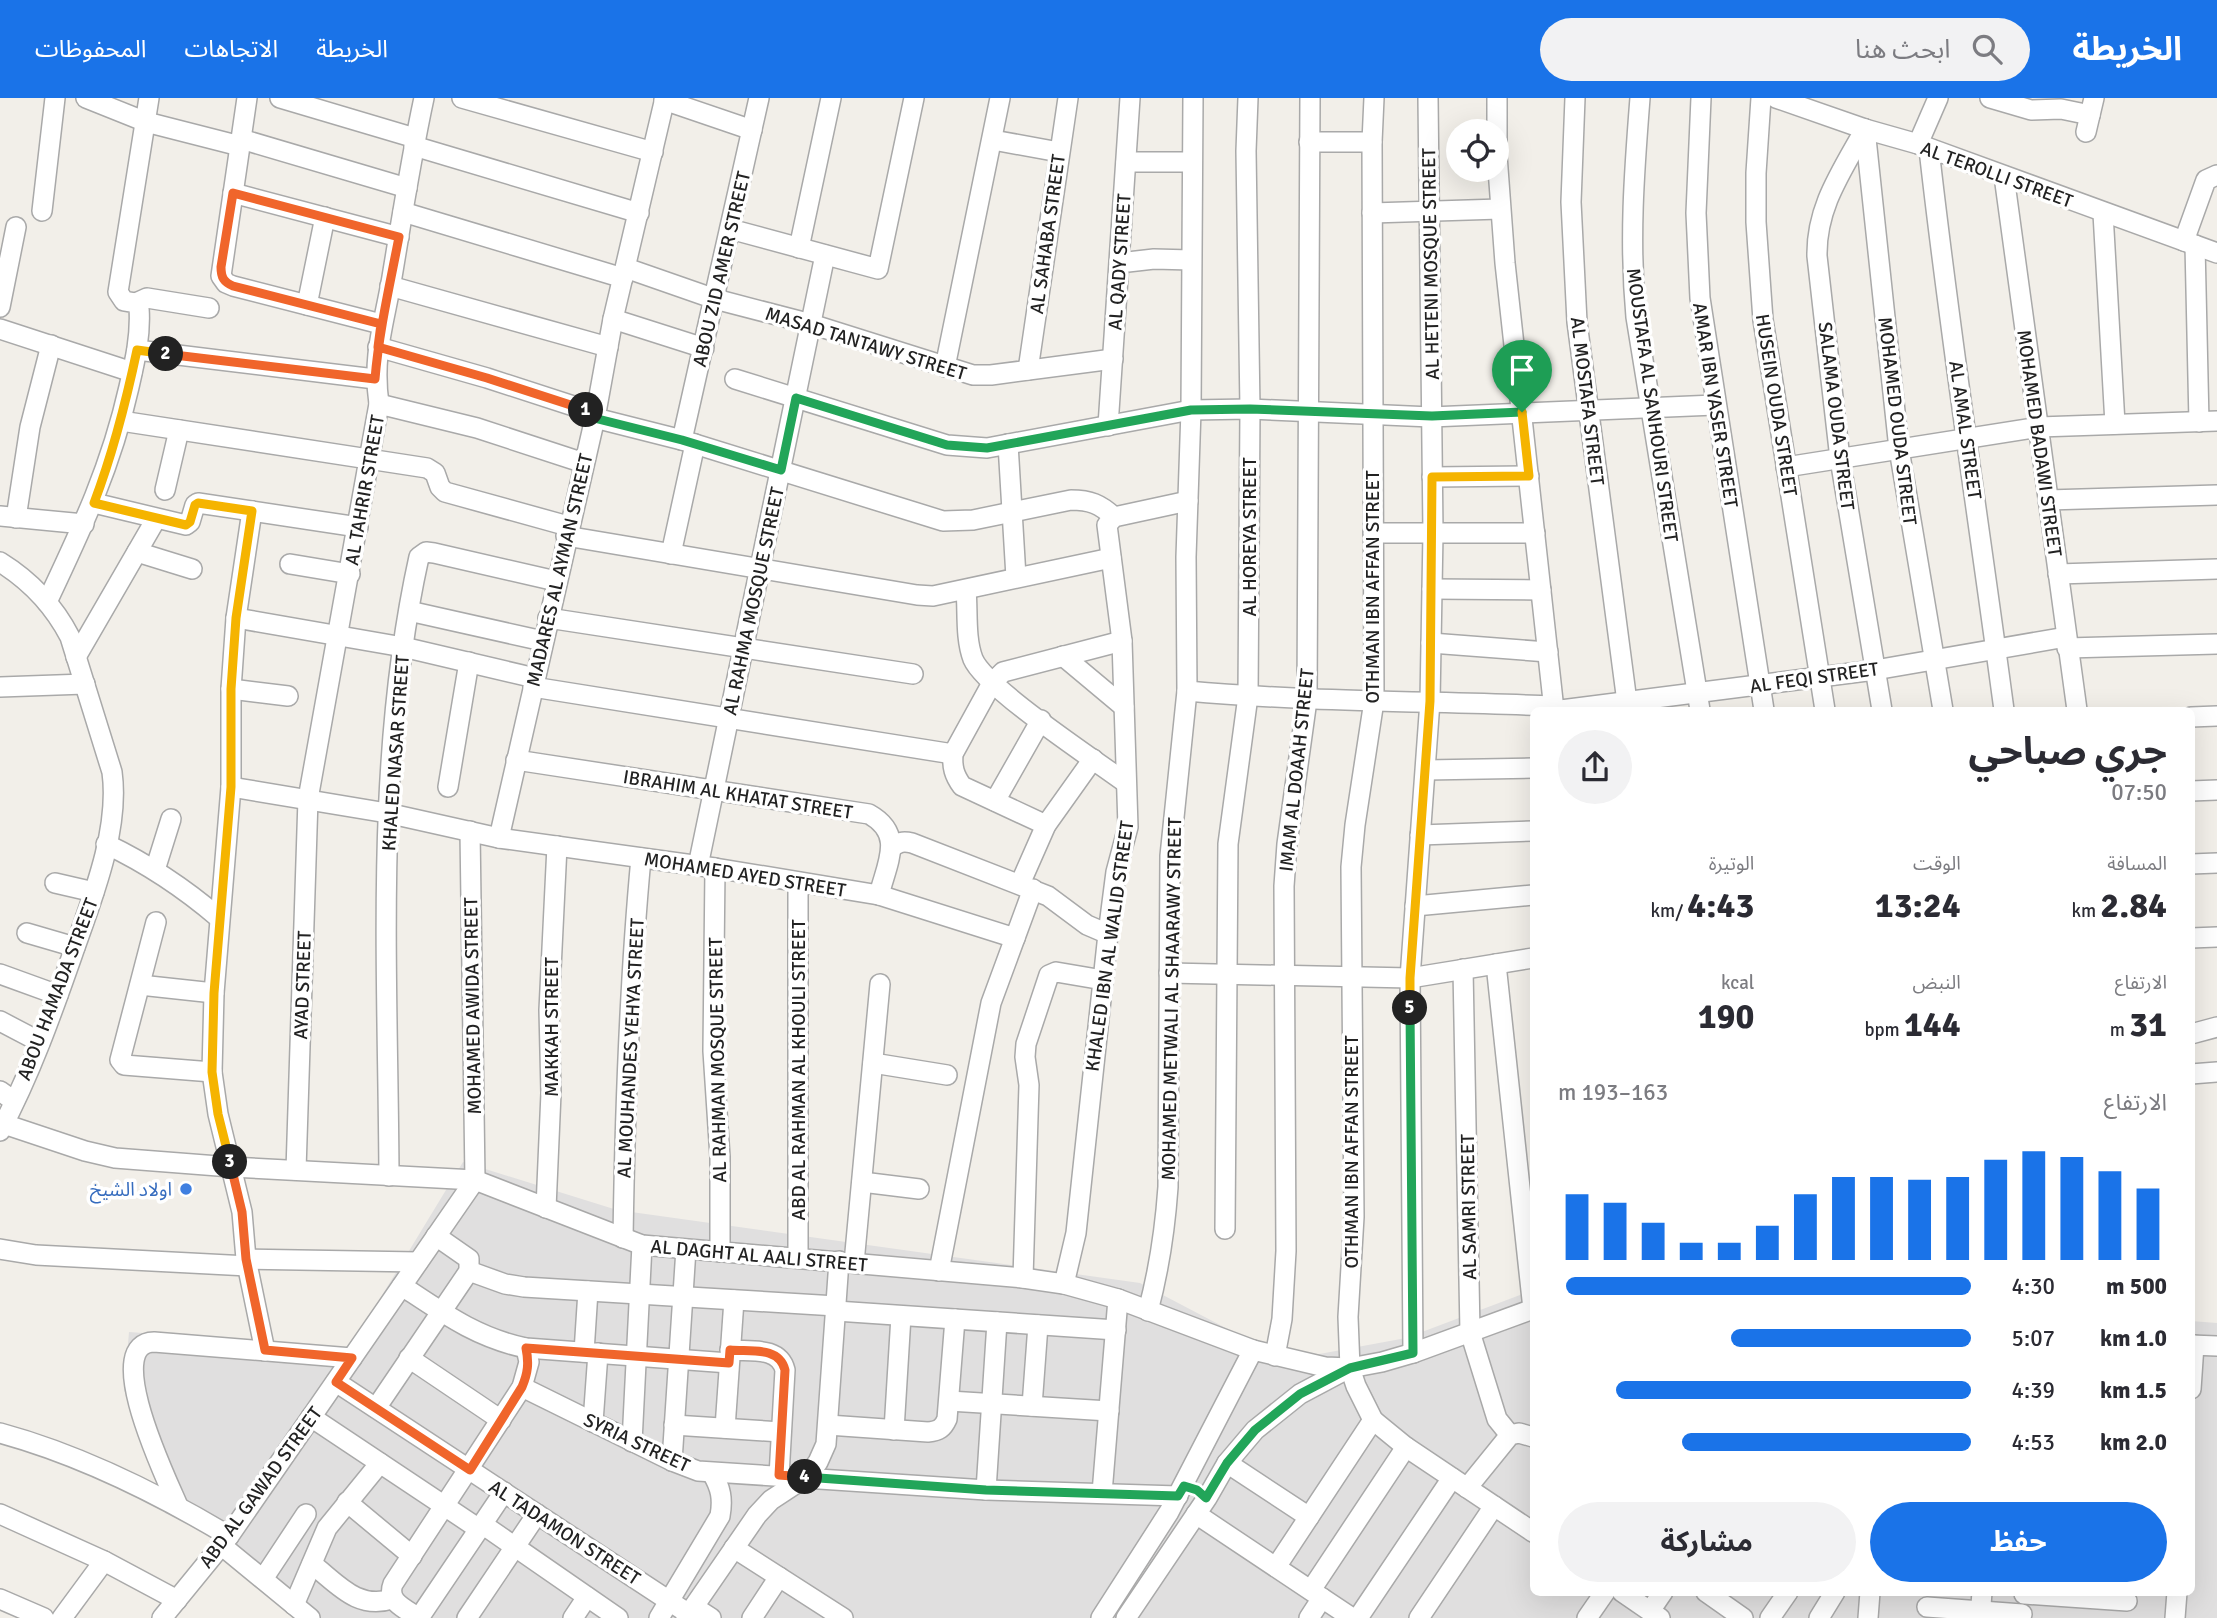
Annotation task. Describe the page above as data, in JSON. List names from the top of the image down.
{
  "streets": {
    "street": [
      "AL TEROLLI STREET",
      "AL SAHABA STREET",
      "AL QADY STREET",
      "AL HETENI MOSQUE STREET",
      "ABOU ZID AMER STREET",
      "MASAD TANTAWY STREET",
      "AL MOSTAFA STREET",
      "MOUSTAFA AL SANHOURI STREET",
      "AMAR IBN YASER STREET",
      "HUSEIN OUDA STREET",
      "SALAMA OUDA STREET",
      "MOHAMED OUDA STREET",
      "AL AMAL STREET",
      "MOHAMED BADAWI STREET",
      "AL TAHRIR STREET",
      "AL HOREYA STREET",
      "MADARES AL AYMAN STREET",
      "OTHMAN IBN AFFAN STREET",
      "AL RAHMA MOSQUE STREET",
      "AL FEQI STREET",
      "KHALED NASAR STREET",
      "IMAM AL DOAAH STREET",
      "IBRAHIM AL KHATAT STREET",
      "MOHAMED AYED STREET",
      "KHALED IBN AL WALID STREET",
      "AYAD STREET",
      "ABOU HAMADA STREET",
      "MOHAMED METWALI AL SHAARAWY STREET",
      "MOHAMED AWIDA STREET",
      "MAKKAH STREET",
      "AL MOUHANDES YEHYA STREET",
      "AL RAHMAN MOSQUE STREET",
      "ABD AL RAHMAN AL KHOULI STREET",
      "AL SAMRI STREET",
      "AL DAGHT AL AALI STREET",
      "SYRIA STREET",
      "ABD AL GAWAD STREET",
      "AL TADAMON STREET"
    ]
  },
  "crossings": [
    ["AL TEROLLI STREET", "SALAMA OUDA STREET"],
    ["AL TEROLLI STREET", "MOHAMED OUDA STREET"],
    ["AL TEROLLI STREET", "AL AMAL STREET"],
    ["AL TEROLLI STREET", "MOHAMED BADAWI STREET"],
    ["AL SAHABA STREET", "MASAD TANTAWY STREET"],
    ["AL QADY STREET", "MASAD TANTAWY STREET"],
    ["AL HETENI MOSQUE STREET", "AL FEQI STREET"],
    ["ABOU ZID AMER STREET", "MASAD TANTAWY STREET"],
    ["MASAD TANTAWY STREET", "AL TAHRIR STREET"],
    ["MASAD TANTAWY STREET", "MADARES AL AYMAN STREET"],
    ["MASAD TANTAWY STREET", "AL RAHMA MOSQUE STREET"],
    ["AL MOSTAFA STREET", "AL FEQI STREET"],
    ["MOUSTAFA AL SANHOURI STREET", "AL FEQI STREET"],
    ["AMAR IBN YASER STREET", "AL FEQI STREET"],
    ["HUSEIN OUDA STREET", "AL FEQI STREET"],
    ["SALAMA OUDA STREET", "MOHAMED OUDA STREET"],
    ["SALAMA OUDA STREET", "AL FEQI STREET"],
    ["MOHAMED OUDA STREET", "AL FEQI STREET"],
    ["AL AMAL STREET", "AL FEQI STREET"],
    ["MOHAMED BADAWI STREET", "AL FEQI STREET"],
    ["AL TAHRIR STREET", "MOHAMED AYED STREET"],
    ["AL TAHRIR STREET", "AYAD STREET"],
    ["AL HOREYA STREET", "AL FEQI STREET"],
    ["MADARES AL AYMAN STREET", "KHALED NASAR STREET"],
    ["MADARES AL AYMAN STREET", "IBRAHIM AL KHATAT STREET"],
    ["MADARES AL AYMAN STREET", "MOHAMED AYED STREET"],
    ["OTHMAN IBN AFFAN STREET", "AL FEQI STREET"],
    ["OTHMAN IBN AFFAN STREET", "AL DAGHT AL AALI STREET"],
    ["AL RAHMA MOSQUE STREET", "IBRAHIM AL KHATAT STREET"],
    ["AL RAHMA MOSQUE STREET", "MOHAMED AYED STREET"],
    ["AL RAHMA MOSQUE STREET", "AL RAHMAN MOSQUE STREET"],
    ["AL FEQI STREET", "IMAM AL DOAAH STREET"],
    ["AL FEQI STREET", "MOHAMED METWALI AL SHAARAWY STREET"],
    ["KHALED NASAR STREET", "MOHAMED AYED STREET"],
    ["KHALED NASAR STREET", "AL DAGHT AL AALI STREET"],
    ["IMAM AL DOAAH STREET", "AL DAGHT AL AALI STREET"],
    ["MOHAMED AYED STREET", "AYAD STREET"],
    ["MOHAMED AYED STREET", "MOHAMED AWIDA STREET"],
    ["MOHAMED AYED STREET", "MAKKAH STREET"],
    ["MOHAMED AYED STREET", "AL MOUHANDES YEHYA STREET"],
    ["MOHAMED AYED STREET", "AL RAHMAN MOSQUE STREET"],
    ["MOHAMED AYED STREET", "ABD AL RAHMAN AL KHOULI STREET"],
    ["KHALED IBN AL WALID STREET", "AL DAGHT AL AALI STREET"],
    ["AYAD STREET", "AL DAGHT AL AALI STREET"],
    ["ABOU HAMADA STREET", "AL DAGHT AL AALI STREET"],
    ["MOHAMED METWALI AL SHAARAWY STREET", "AL DAGHT AL AALI STREET"],
    ["MOHAMED AWIDA STREET", "AL DAGHT AL AALI STREET"],
    ["MOHAMED AWIDA STREET", "ABD AL GAWAD STREET"],
    ["MAKKAH STREET", "AL DAGHT AL AALI STREET"],
    ["AL MOUHANDES YEHYA STREET", "AL DAGHT AL AALI STREET"],
    ["AL RAHMAN MOSQUE STREET", "AL DAGHT AL AALI STREET"],
    ["ABD AL RAHMAN AL KHOULI STREET", "AL DAGHT AL AALI STREET"],
    ["AL DAGHT AL AALI STREET", "ABD AL GAWAD STREET"],
    ["ABD AL GAWAD STREET", "AL TADAMON STREET"]
  ],
  "places": ["اولاد الشيخ"],
  "page": {
    "header": "الخريطة",
    "search": "ابحث هنا",
    "nav": ["الخريطة", "الاتجاهات", "المحفوظات"],
    "pins": [
      "2",
      "1",
      "5",
      "3",
      "4"
    ],
    "heading": ["جري صباحي", "07:50"],
    "stats": [
      ["المسافة", "2.84 km"],
      ["الوقت", "13:24"],
      ["الوتيرة", "4:43 /km"],
      ["الارتفاع", "31 m"],
      ["النبض", "144 bpm"],
      ["kcal", "190"]
    ],
    "chart": ["الارتفاع", "163–193 m"],
    "list": [
      {
        "name": "500 m",
        "note": "4:30"
      },
      {
        "name": "1.0 km",
        "note": "5:07"
      },
      {
        "name": "1.5 km",
        "note": "4:39"
      },
      {
        "name": "2.0 km",
        "note": "4:53"
      }
    ],
    "buttons": ["حفظ", "مشاركة"]
  }
}
